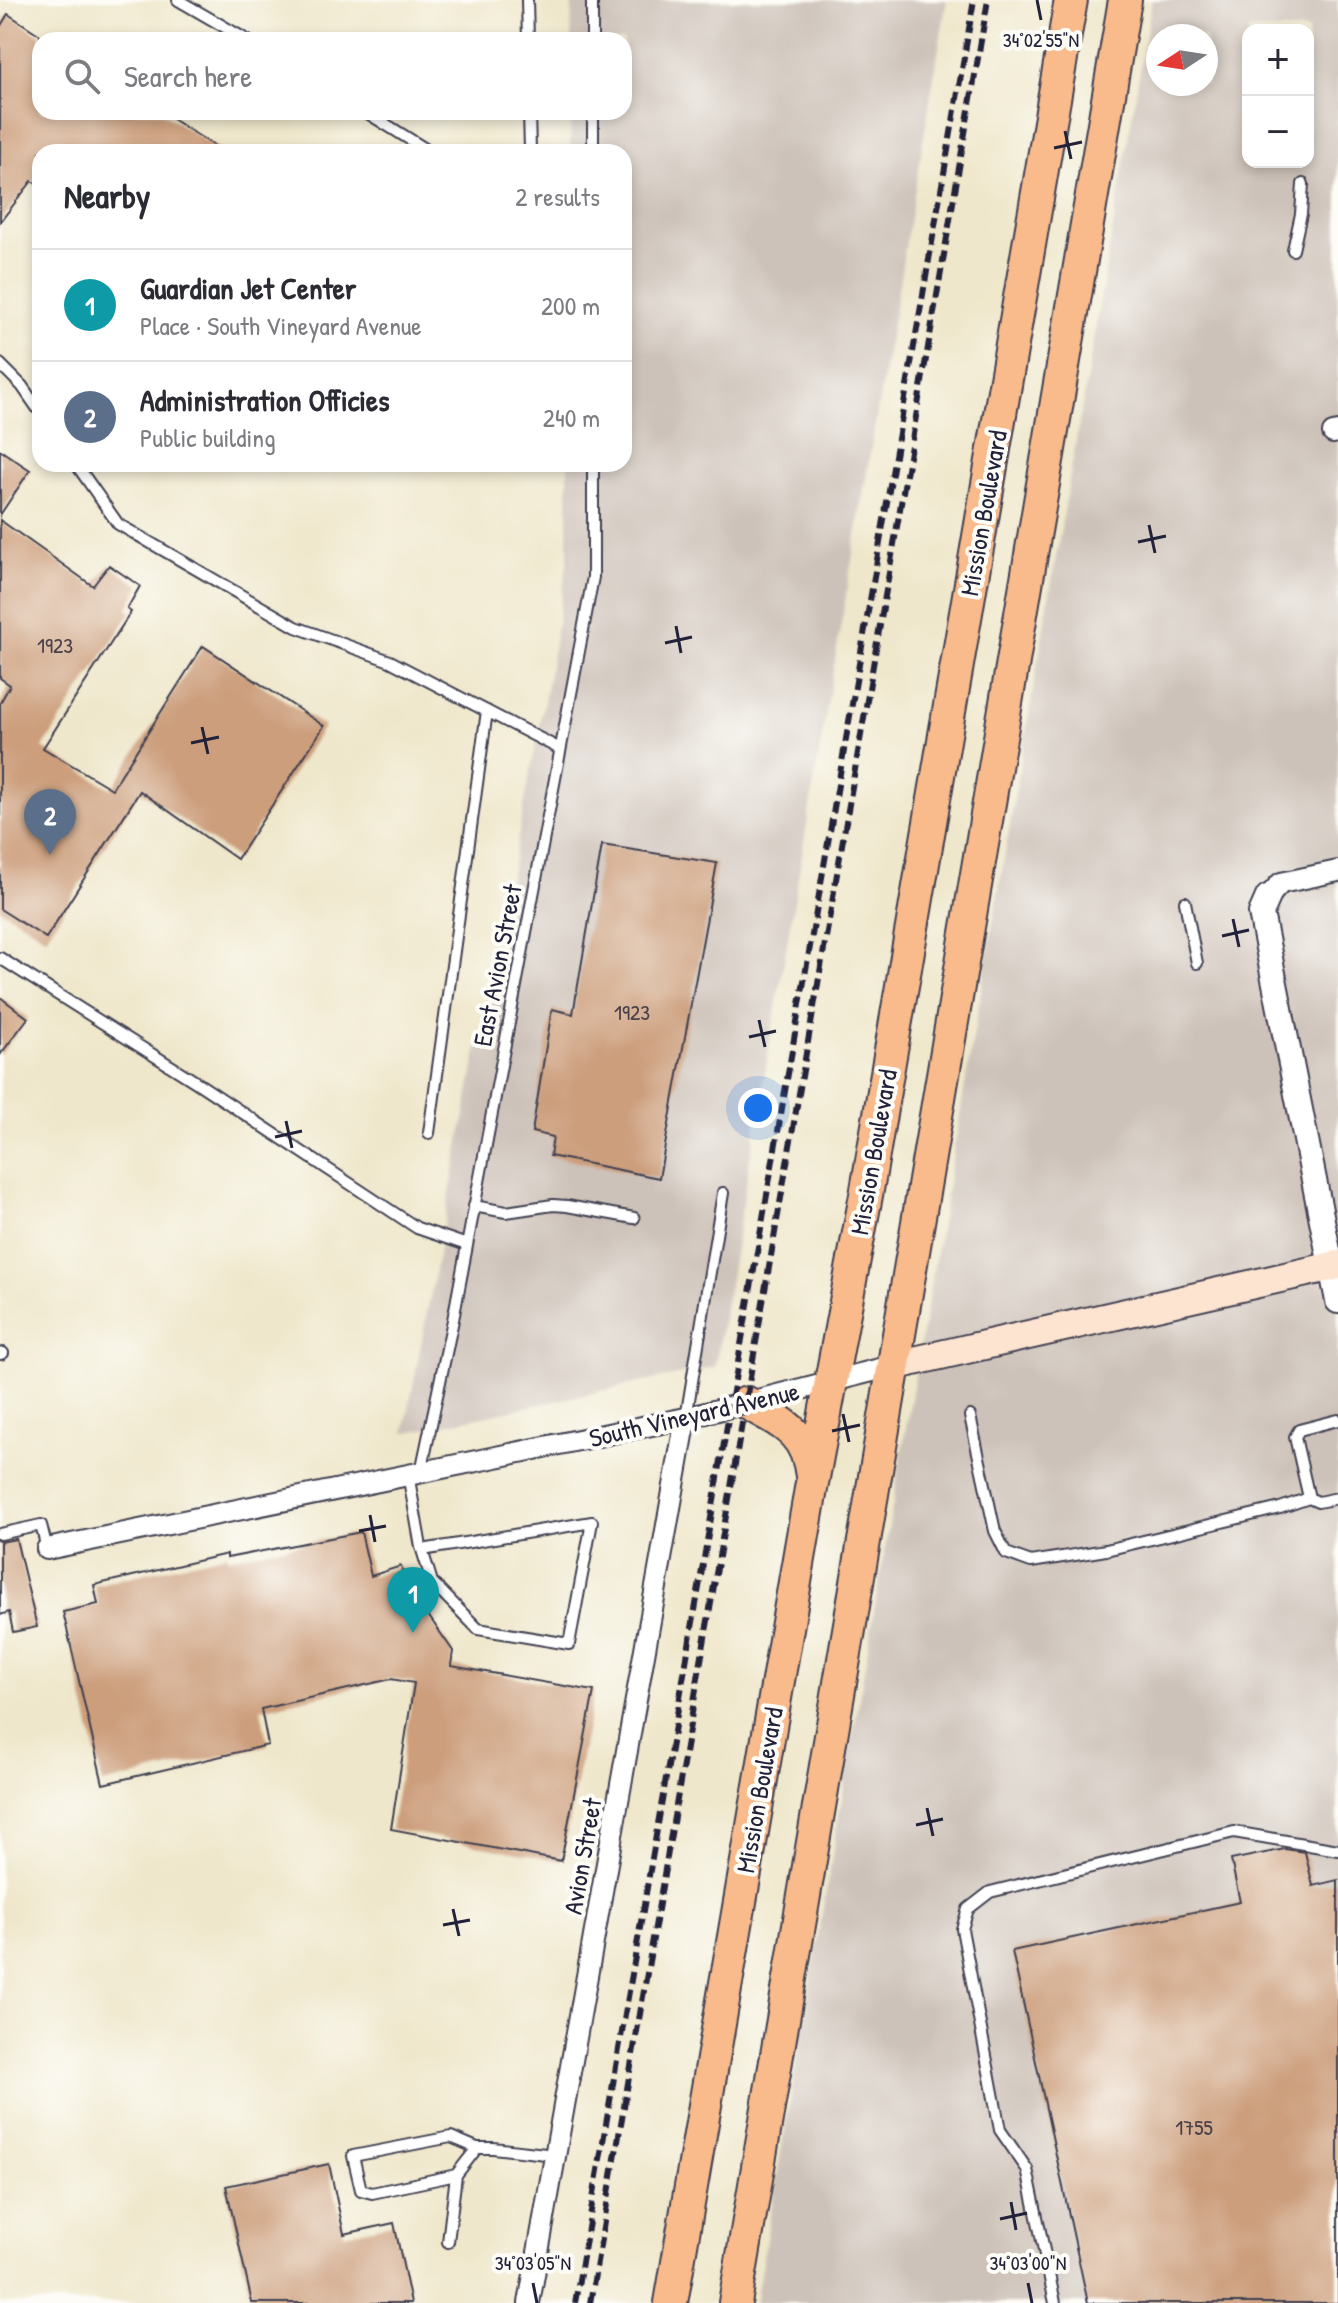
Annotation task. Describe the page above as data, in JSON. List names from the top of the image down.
{
  "streets": {
    "main road": ["Mission Boulevard", "South Vineyard Avenue"],
    "street": ["Avion Street"],
    "lane": ["East Avion Street"]
  },
  "crossings": [
    ["Mission Boulevard", "South Vineyard Avenue"],
    ["East Avion Street", "South Vineyard Avenue"],
    ["South Vineyard Avenue", "Avion Street"]
  ],
  "house_numbers": ["1923", "1923", "1755"],
  "north": "left",
  "page": {
    "map_buttons": ["+", "−"],
    "search": "Search here",
    "heading": ["Nearby", "2 results"],
    "list": [
      {
        "mark": "1",
        "name": "Guardian Jet Center",
        "note": "Place · South Vineyard Avenue",
        "value": "200 m"
      },
      {
        "mark": "2",
        "name": "Administration Officies",
        "note": "Public building",
        "value": "240 m"
      }
    ],
    "pins": ["2", "1"]
  },
  "coordinates": ["34°02'55\"N", "34°03'05\"N", "34°03'00\"N"]
}
